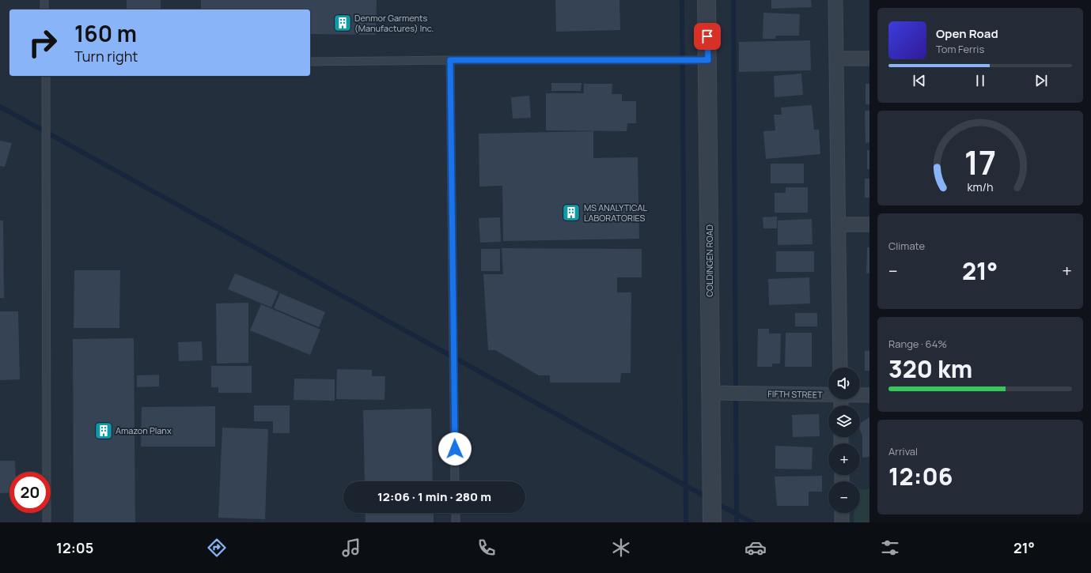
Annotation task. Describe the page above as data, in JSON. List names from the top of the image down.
{
  "streets": {
    "street": ["COLDINGEN ROAD", "FIFTH STREET"]
  },
  "crossings": [
    ["COLDINGEN ROAD", "FIFTH STREET"]
  ],
  "places": {
    "building": ["Denmor Garments (Manufactures) Inc.", "MS ANALYTICAL LABORATORIES", "Amazon Planx"]
  },
  "page": {
    "turn": ["160 m", "Turn right"],
    "song": ["Open Road", "Tom Ferris"],
    "tile": [
      "Climate",
      ["Range · 64%", "320 km"],
      ["Arrival", "12:06"]
    ],
    "heat": ["−", "21°", "+"],
    "map_buttons": ["+", "−"],
    "limit": "20",
    "trip": "12:06 · 1 min · 280 m",
    "tabs": ["12:05", "21°"],
    "gauge": ["17", "km/h"]
  }
}
